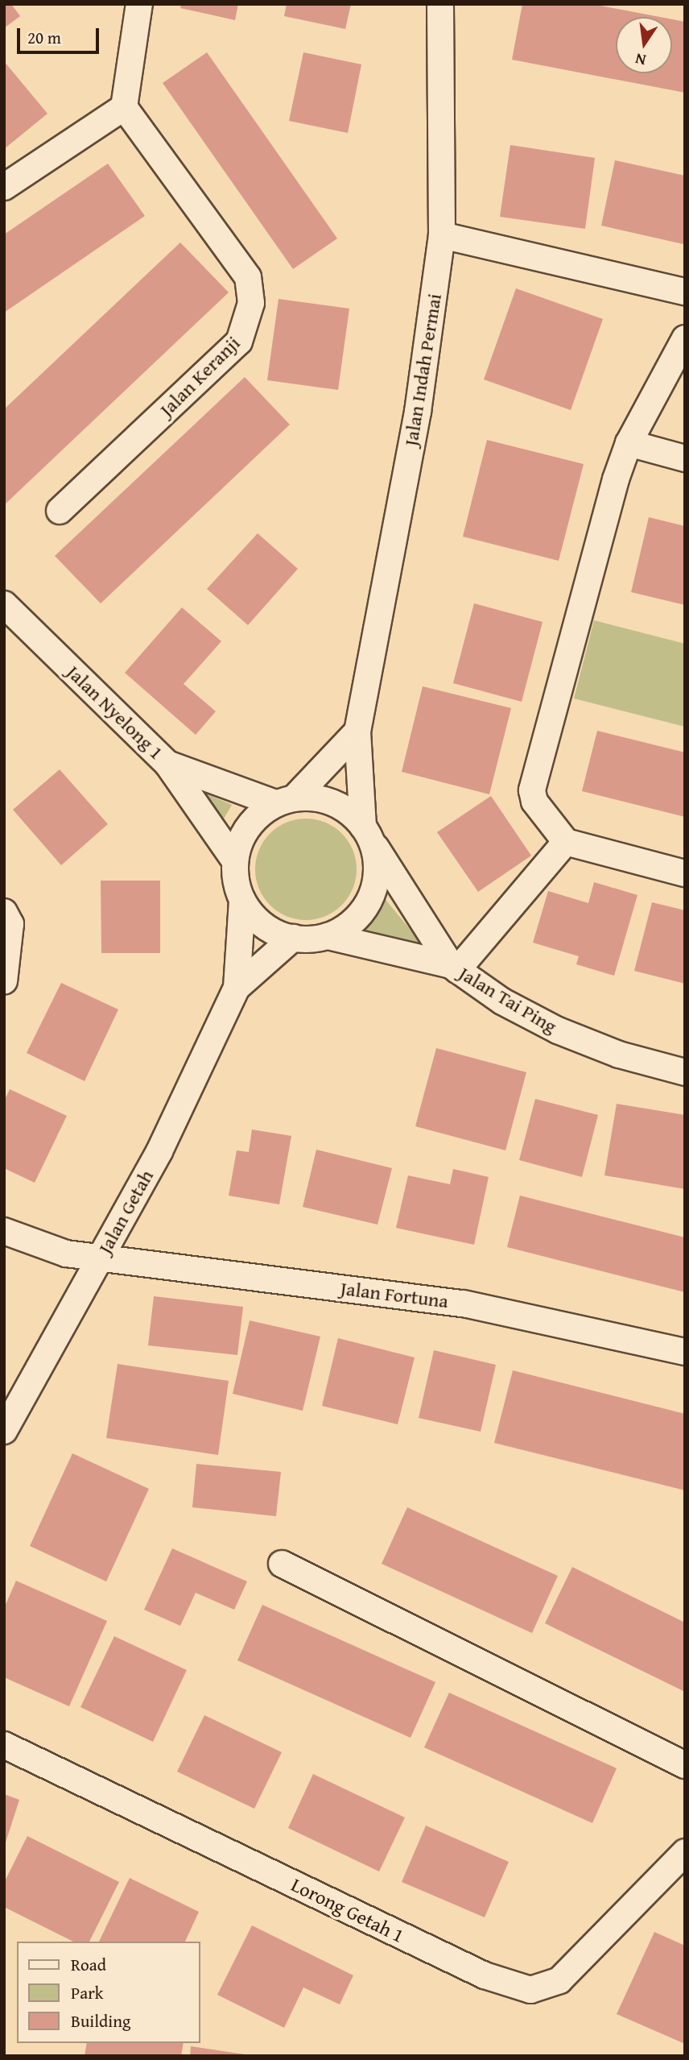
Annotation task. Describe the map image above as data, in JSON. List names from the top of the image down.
{
  "streets": {
    "street": [
      "Jalan Indah Permai",
      "Jalan Keranji",
      "Jalan Nyelong 1",
      "Jalan Tai Ping",
      "Jalan Getah",
      "Jalan Fortuna",
      "Lorong Getah 1"
    ]
  },
  "crossings": [
    ["Jalan Indah Permai", "Jalan Nyelong 1"],
    ["Jalan Indah Permai", "Jalan Tai Ping"],
    ["Jalan Nyelong 1", "Jalan Tai Ping"],
    ["Jalan Getah", "Jalan Fortuna"]
  ],
  "legend": ["Road", "Park", "Building"],
  "scale_bar": "20 m",
  "north": "bottom"
}
